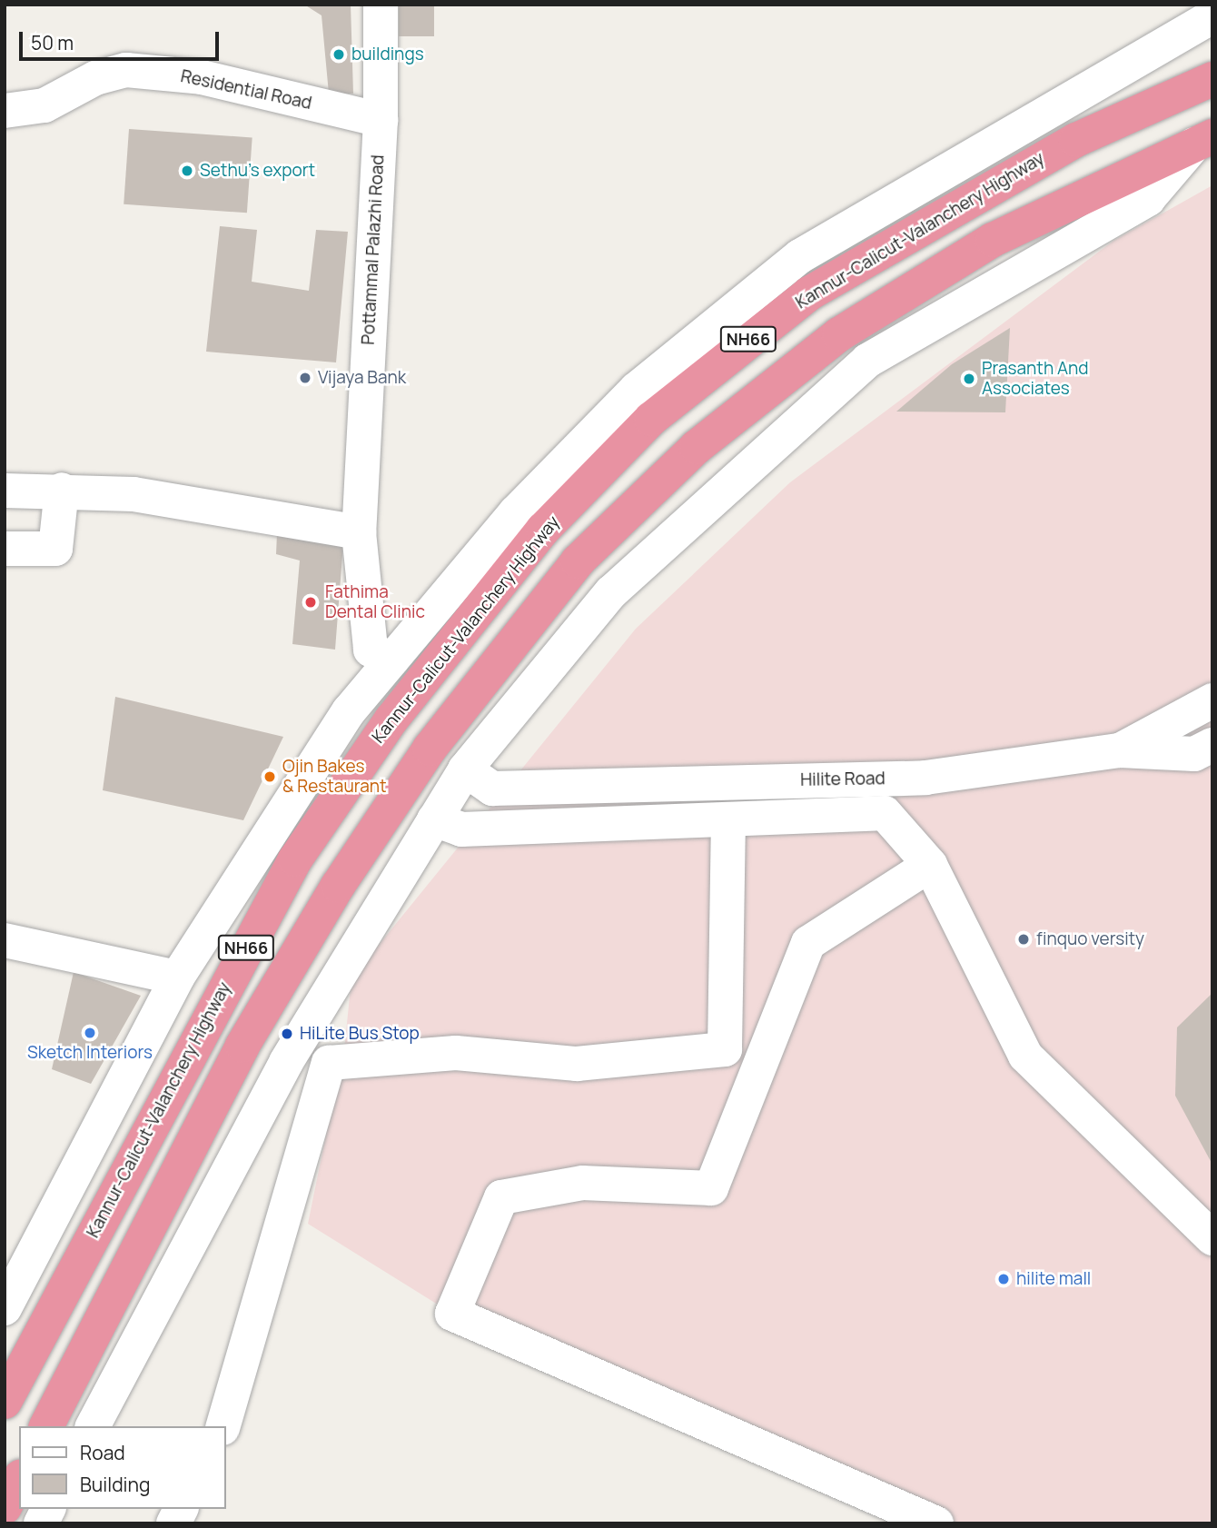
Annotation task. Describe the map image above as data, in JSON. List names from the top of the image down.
{
  "streets": {
    "highway": ["Kannur-Calicut-Valanchery Highway", "NH66"],
    "street": ["Residential Road", "Pottammal Palazhi Road", "Hilite Road"]
  },
  "crossings": [
    ["Residential Road", "Pottammal Palazhi Road"]
  ],
  "places": [
    "buildings",
    "Sethu's export",
    "Vijaya Bank",
    "Prasanth And Associates",
    "Fathima Dental Clinic",
    "Ojin Bakes & Restaurant",
    "finquo versity",
    "Sketch Interiors",
    "HiLite Bus Stop",
    "hilite mall"
  ],
  "legend": ["Road", "Building"],
  "scale_bar": "50 m"
}
